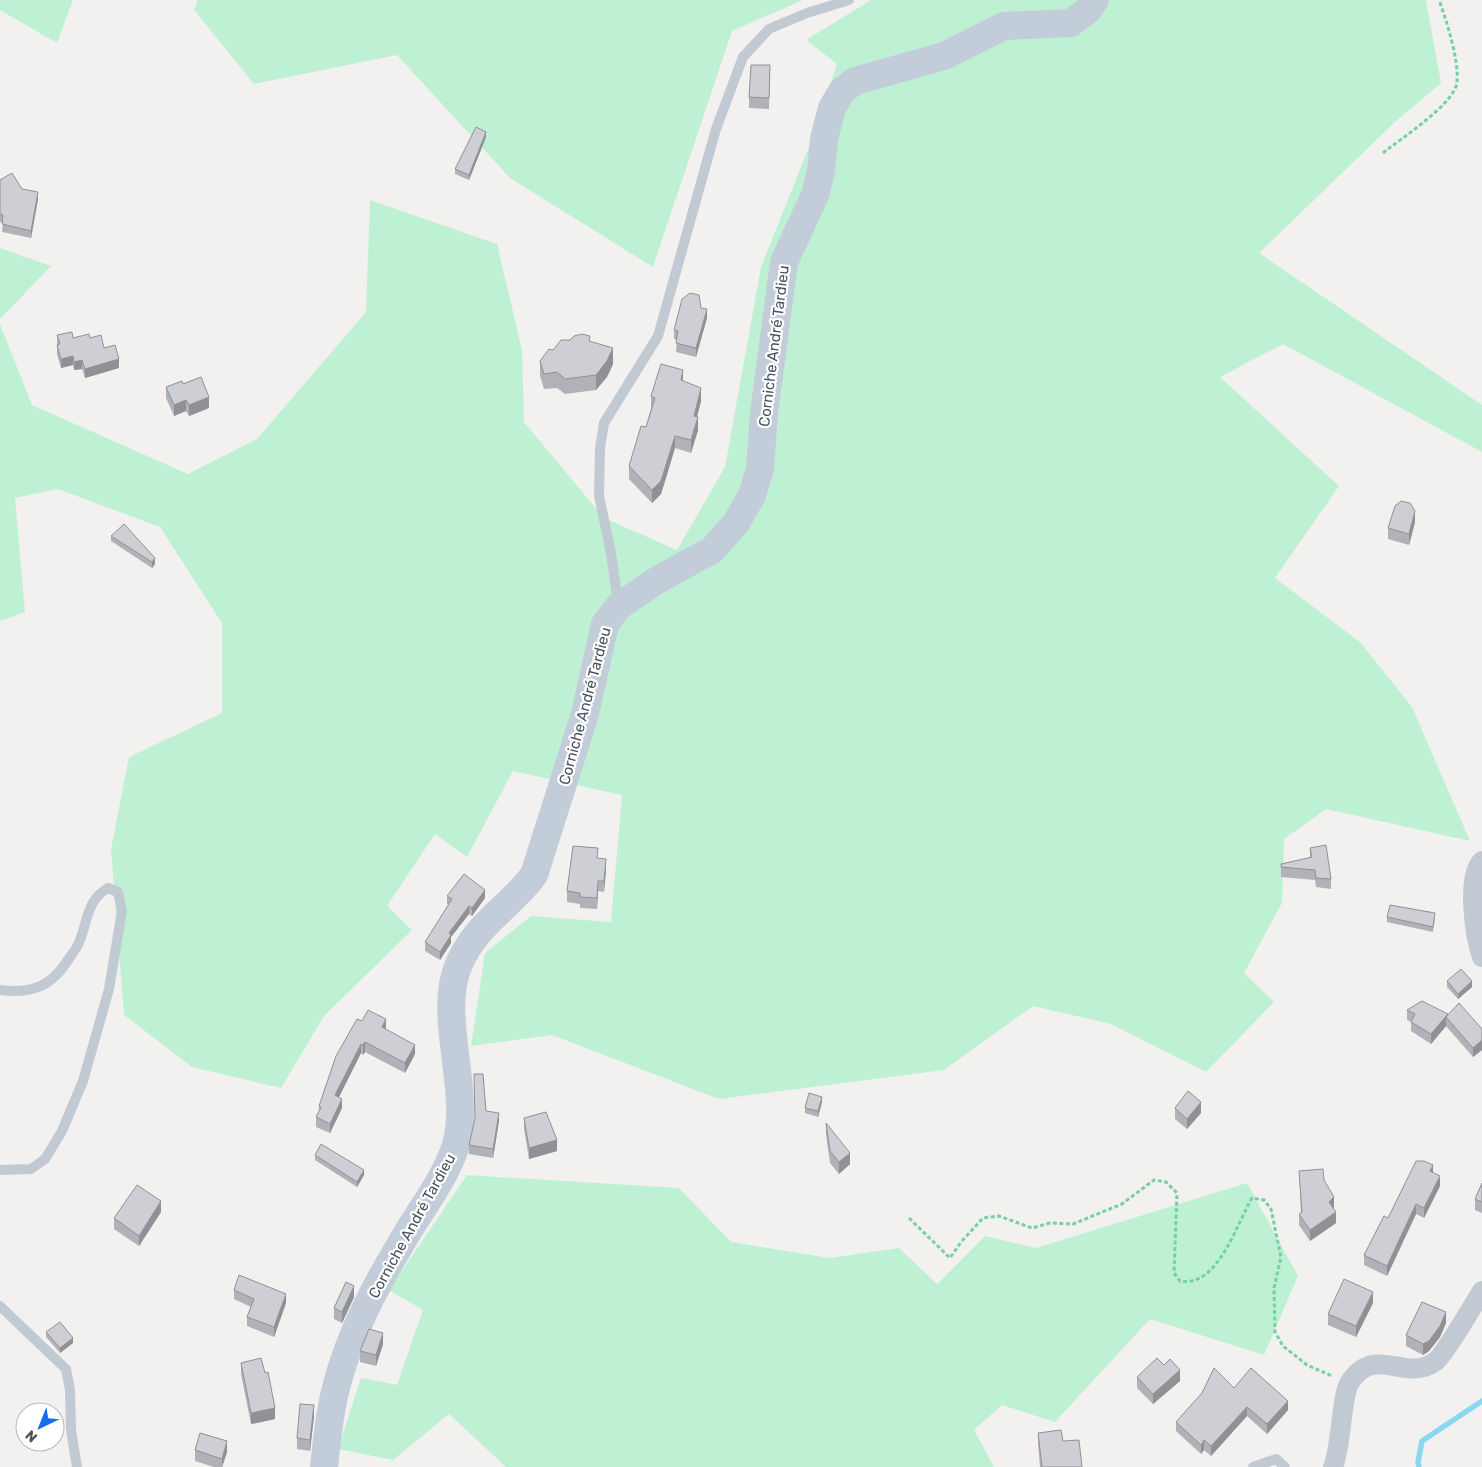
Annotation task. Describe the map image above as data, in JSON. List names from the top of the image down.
{
  "streets": {
    "street": ["Corniche André Tardieu"]
  },
  "north": "bottom left"
}
